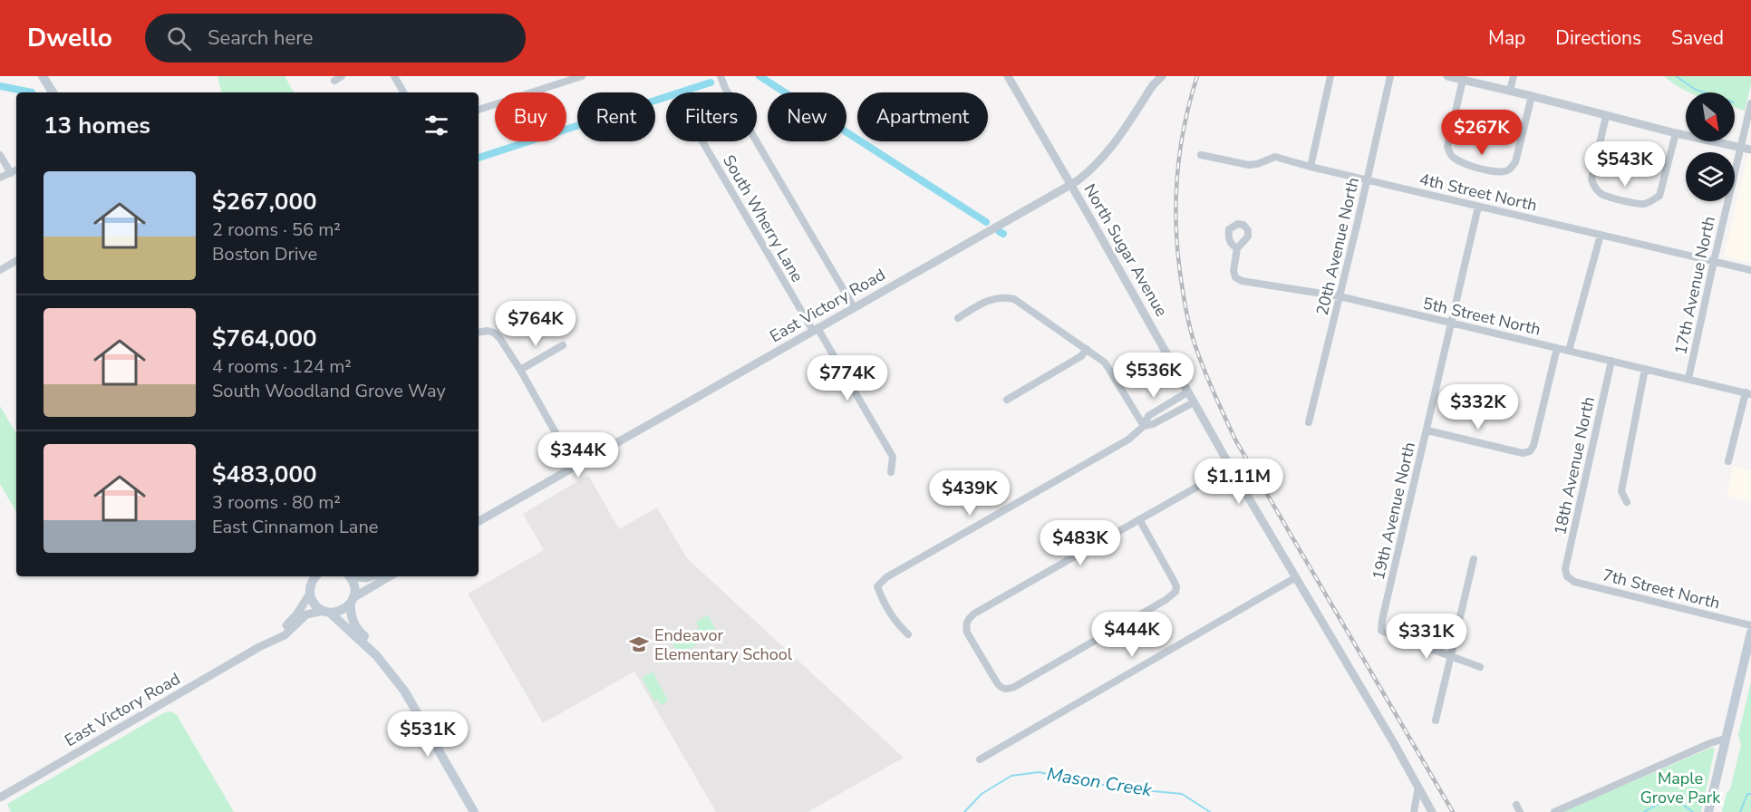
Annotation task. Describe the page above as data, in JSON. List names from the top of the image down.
{
  "streets": {
    "street": [
      "4th Street North",
      "South Wherry Lane",
      "20th Avenue North",
      "North Sugar Avenue",
      "17th Avenue North",
      "East Victory Road",
      "5th Street North",
      "18th Avenue North",
      "19th Avenue North",
      "7th Street North"
    ]
  },
  "crossings": [
    ["4th Street North", "20th Avenue North"],
    ["4th Street North", "17th Avenue North"],
    ["4th Street North", "19th Avenue North"],
    ["South Wherry Lane", "East Victory Road"],
    ["20th Avenue North", "5th Street North"],
    ["North Sugar Avenue", "East Victory Road"],
    ["17th Avenue North", "5th Street North"],
    ["5th Street North", "18th Avenue North"],
    ["5th Street North", "19th Avenue North"],
    ["18th Avenue North", "7th Street North"]
  ],
  "water": ["Mason Creek"],
  "parks": ["Maple Grove Park"],
  "places": {
    "school or university": ["Endeavor Elementary School"]
  },
  "north": "bottom right",
  "page": {
    "header": "Dwello",
    "search": "Search here",
    "nav": ["Map", "Directions", "Saved"],
    "chip": [
      "Buy",
      "Rent",
      "Filters",
      "New",
      "Apartment"
    ],
    "heading": "13 homes",
    "price": [
      "$267K",
      "$543K",
      "$764K",
      "$536K",
      "$774K",
      "$332K",
      "$344K",
      "$1.11M",
      "$439K",
      "$483K",
      "$444K",
      "$331K",
      "$531K"
    ],
    "list": [
      {
        "name": "$267,000",
        "note": "2 rooms · 56 m² · Boston Drive"
      },
      {
        "name": "$764,000",
        "note": "4 rooms · 124 m² · South Woodland Grove Way"
      },
      {
        "name": "$483,000",
        "note": "3 rooms · 80 m² · East Cinnamon Lane"
      }
    ]
  }
}
